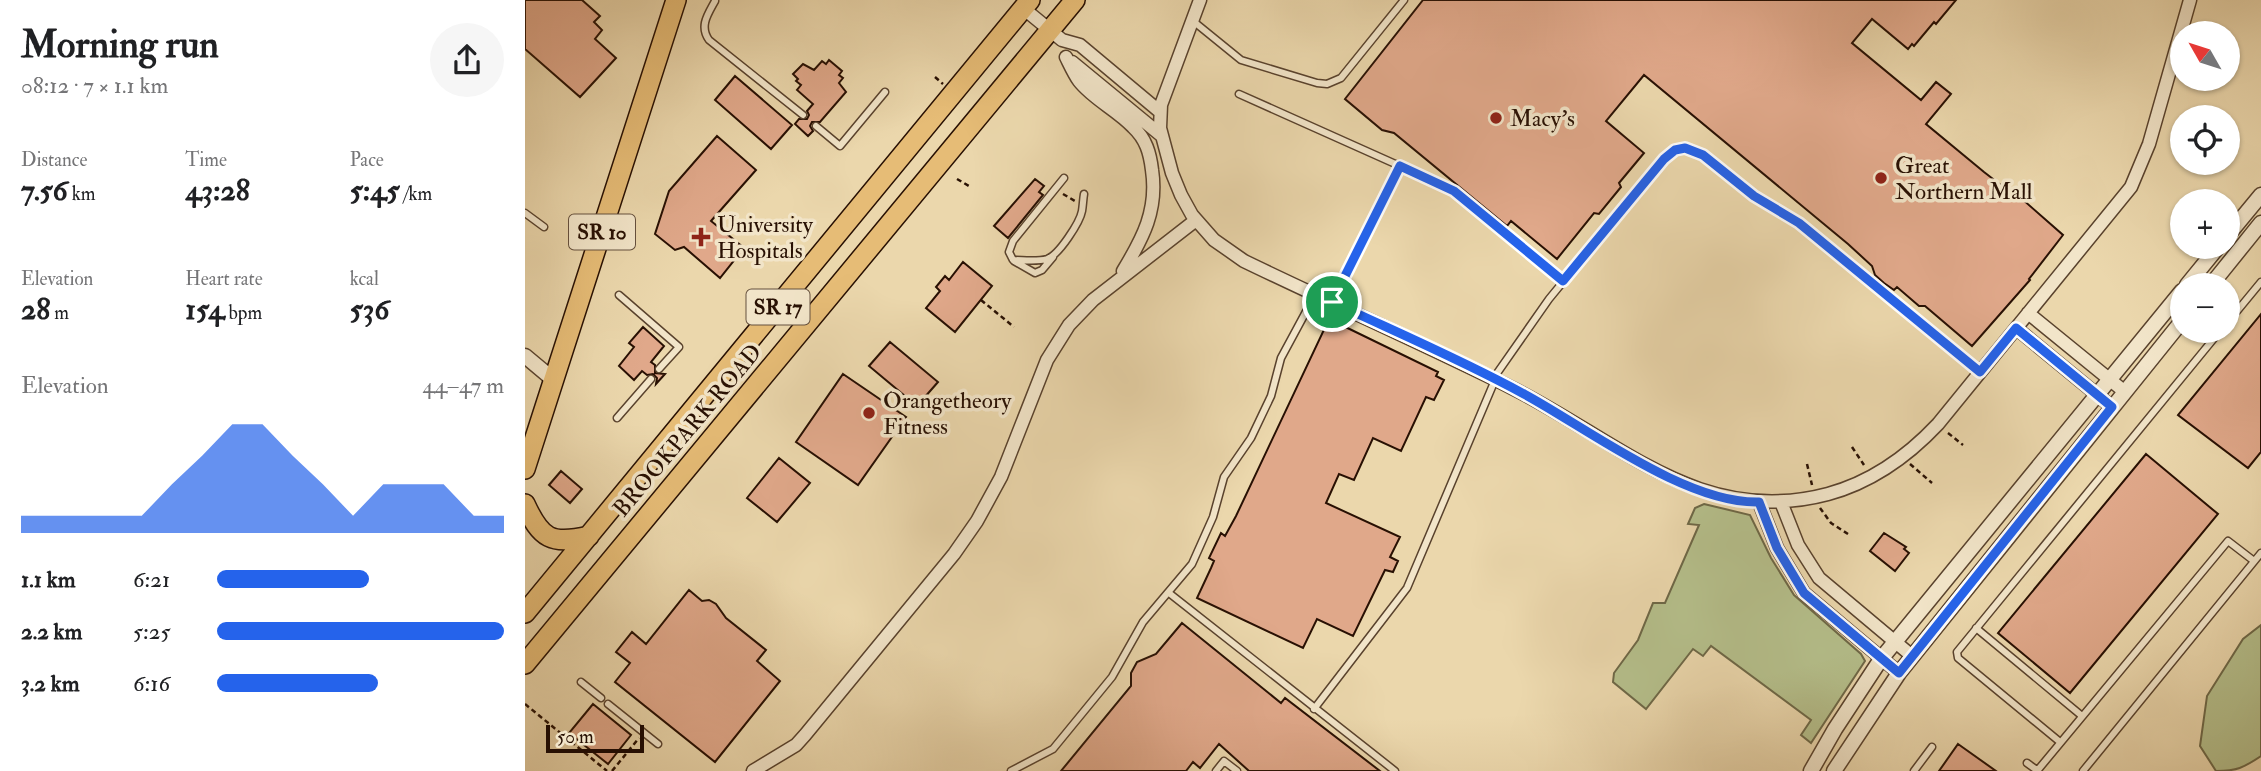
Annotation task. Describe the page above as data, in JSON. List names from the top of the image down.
{
  "streets": {
    "main road": ["SR 10", "SR 17", "BROOKPARK ROAD"]
  },
  "places": {
    "other": ["Macy's", "Great Northern Mall", "Orangetheory Fitness"],
    "health": ["University Hospitals"]
  },
  "scale_bar": "50 m",
  "north": "top left",
  "page": {
    "heading": ["Morning run", "08:12 · 7 × 1.1 km"],
    "map_buttons": ["+", "−"],
    "stats": [
      ["Distance", "7.56 km"],
      ["Time", "43:28"],
      ["Pace", "5:45 /km"],
      ["Elevation", "28 m"],
      ["Heart rate", "154 bpm"],
      ["kcal", "536"]
    ],
    "chart": ["Elevation", "44–47 m"],
    "list": [
      {
        "name": "1.1 km",
        "note": "6:21"
      },
      {
        "name": "2.2 km",
        "note": "5:25"
      },
      {
        "name": "3.2 km",
        "note": "6:16"
      }
    ],
    "scale": "50 m"
  }
}
